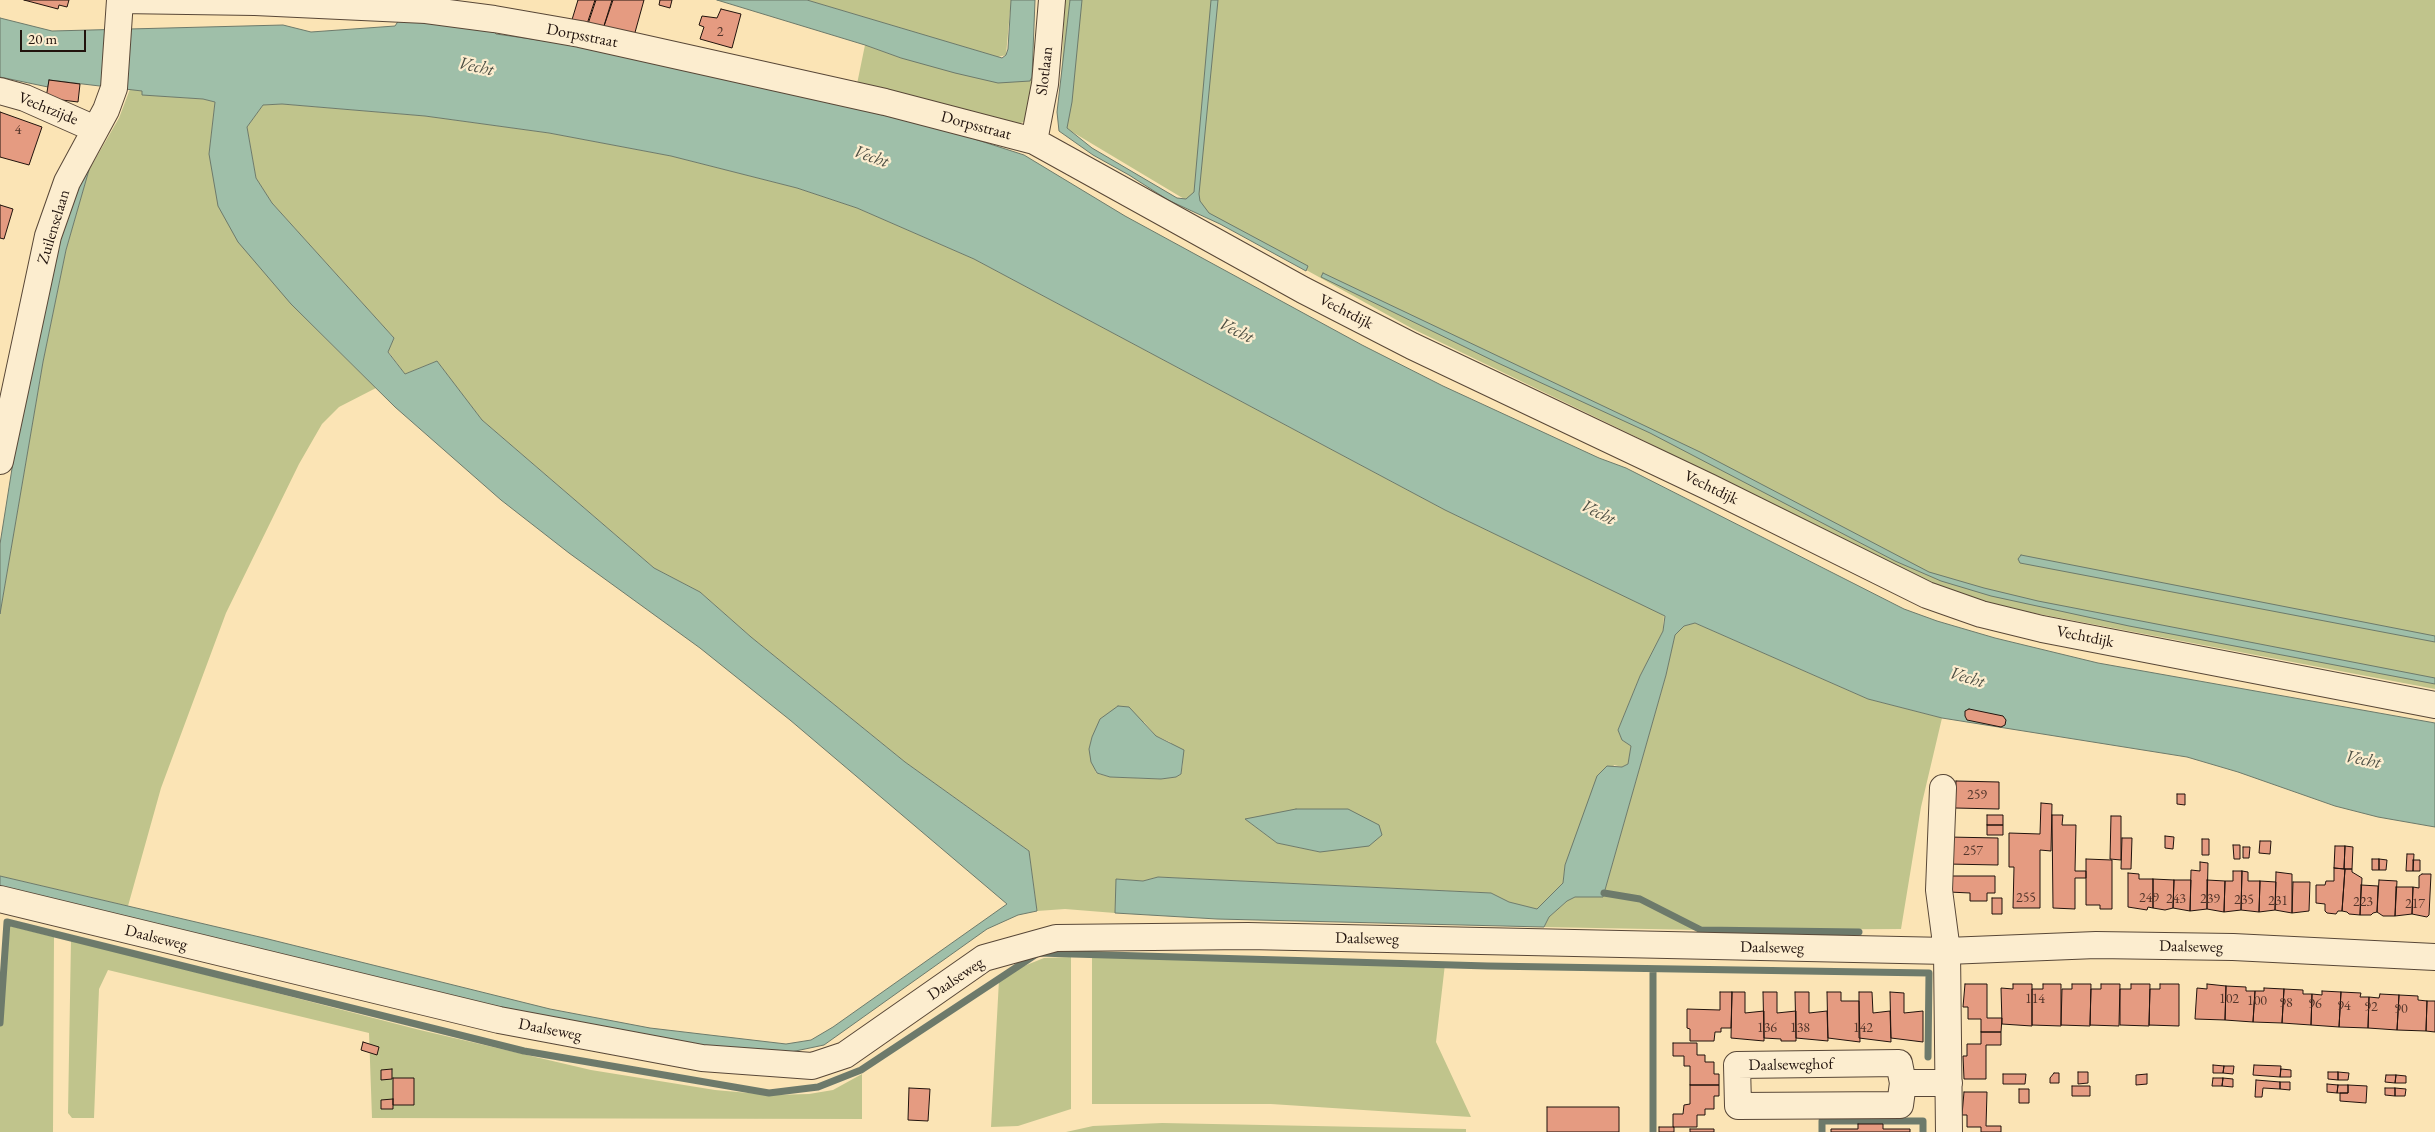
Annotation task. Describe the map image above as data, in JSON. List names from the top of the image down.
{
  "streets": {
    "street": [
      "Dorpsstraat",
      "Slotlaan",
      "Vechtzijde",
      "Zuilenselaan",
      "Vechtdijk",
      "Daalseweg",
      "Daalseweghof"
    ]
  },
  "crossings": [
    ["Dorpsstraat", "Slotlaan"],
    ["Dorpsstraat", "Zuilenselaan"],
    ["Dorpsstraat", "Vechtdijk"],
    ["Slotlaan", "Vechtdijk"],
    ["Vechtzijde", "Zuilenselaan"]
  ],
  "water": ["Vecht"],
  "house_numbers": [
    "2",
    "4",
    "259",
    "257",
    "255",
    "249",
    "243",
    "239",
    "235",
    "231",
    "223",
    "217",
    "114",
    "102",
    "100",
    "98",
    "96",
    "94",
    "92",
    "90",
    "136",
    "138",
    "142"
  ],
  "scale_bar": "20 m"
}
